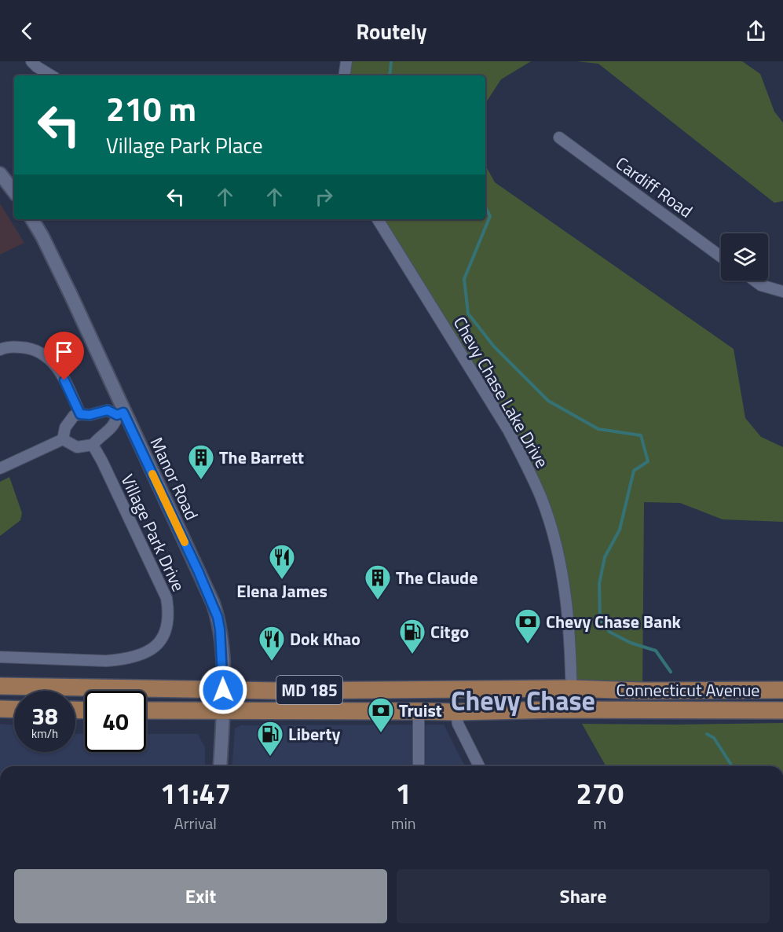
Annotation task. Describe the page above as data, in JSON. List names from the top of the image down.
{
  "streets": {
    "main road": ["MD 185", "Connecticut Avenue"],
    "street": [
      "Cardiff Road",
      "Chevy Chase Lake Drive",
      "Manor Road",
      "Village Park Drive"
    ]
  },
  "crossings": [
    ["Chevy Chase Lake Drive", "Connecticut Avenue"],
    ["Manor Road", "Connecticut Avenue"]
  ],
  "districts": ["Chevy Chase"],
  "places": {
    "building": ["The Barrett", "The Claude"],
    "restaurant": ["Elena James", "Dok Khao"],
    "bank": ["Chevy Chase Bank", "Truist"],
    "fuel station": ["Citgo", "Liberty"]
  },
  "page": {
    "header": "Routely",
    "turn": ["210 m", "Village Park Place"],
    "speed": "38 km/h",
    "limit": "40",
    "eta": [
      "11:47",
      "Arrival",
      "1",
      "min",
      "270",
      "m"
    ],
    "buttons": ["Exit", "Share"]
  }
}
